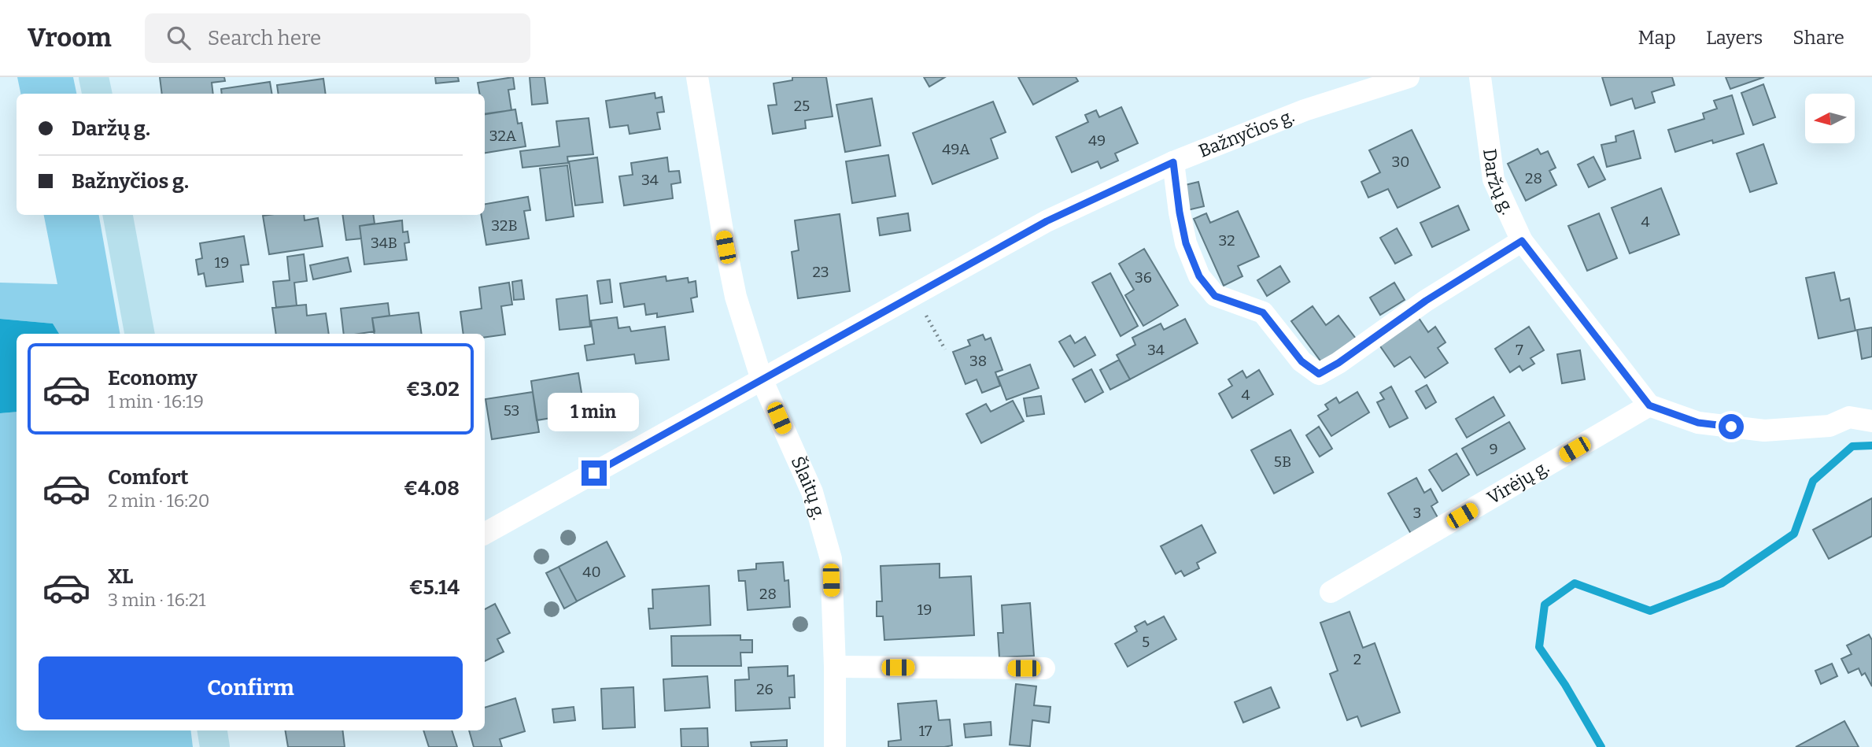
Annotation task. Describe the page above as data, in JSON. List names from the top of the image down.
{
  "streets": {
    "street": [
      "Bažnyčios g.",
      "Daržų g.",
      "Virėjų g.",
      "Šlaitų g."
    ]
  },
  "crossings": [
    ["Bažnyčios g.", "Šlaitų g."],
    ["Daržų g.", "Virėjų g."]
  ],
  "house_numbers": [
    "25",
    "32A",
    "49",
    "49A",
    "30",
    "28",
    "34",
    "4",
    "32B",
    "32",
    "34B",
    "19",
    "23",
    "36",
    "34",
    "7",
    "38",
    "4",
    "53",
    "9",
    "5B",
    "3",
    "40",
    "28",
    "19",
    "5",
    "2",
    "26",
    "17"
  ],
  "north": "left",
  "page": {
    "header": "Vroom",
    "search": "Search here",
    "nav": ["Map", "Layers", "Share"],
    "banner": ["Daržų g.", "Bažnyčios g."],
    "list": [
      {
        "name": "Economy",
        "note": "1 min · 16:19",
        "value": "€3.02"
      },
      {
        "name": "Comfort",
        "note": "2 min · 16:20",
        "value": "€4.08"
      },
      {
        "name": "XL",
        "note": "3 min · 16:21",
        "value": "€5.14"
      }
    ],
    "bubble": "1 min",
    "buttons": "Confirm"
  }
}
